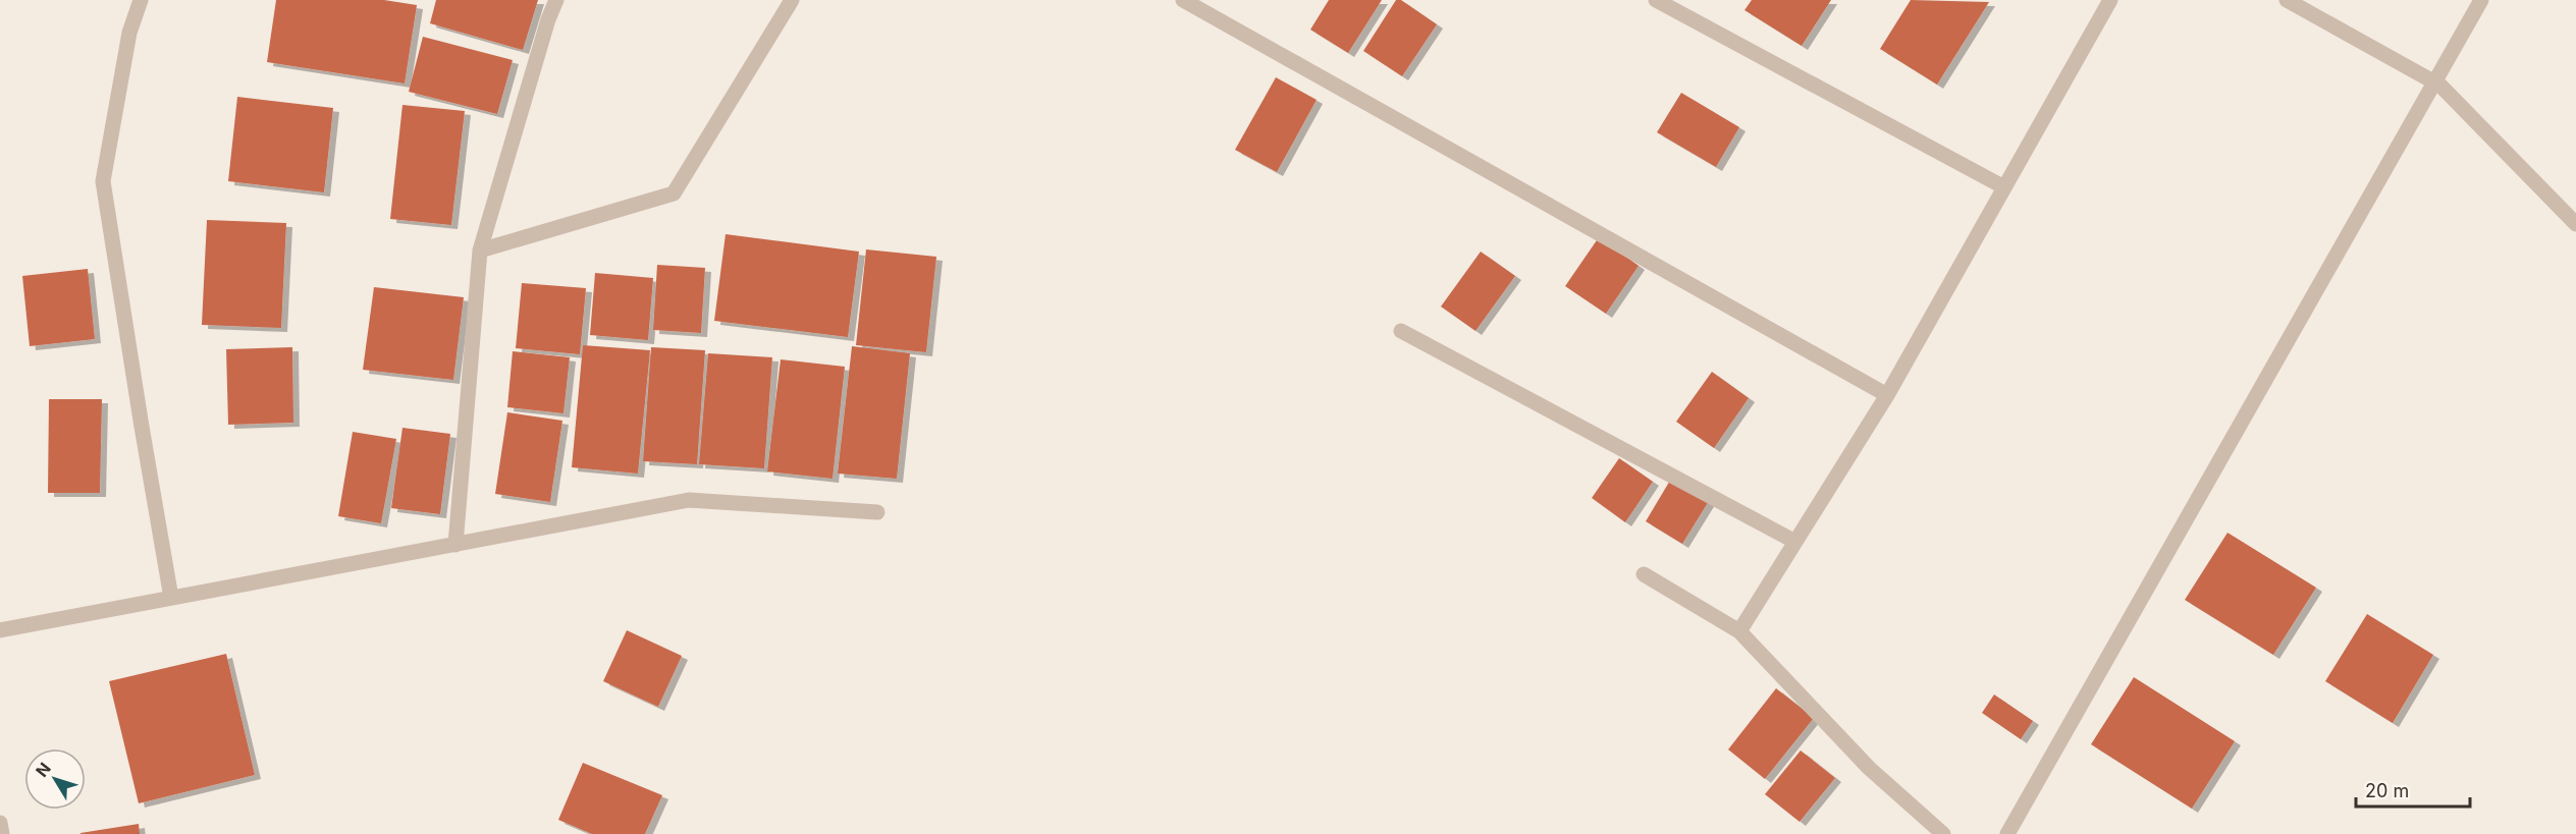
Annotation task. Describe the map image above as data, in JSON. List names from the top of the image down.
{
  "scale_bar": "20 m",
  "north": "top left"
}
